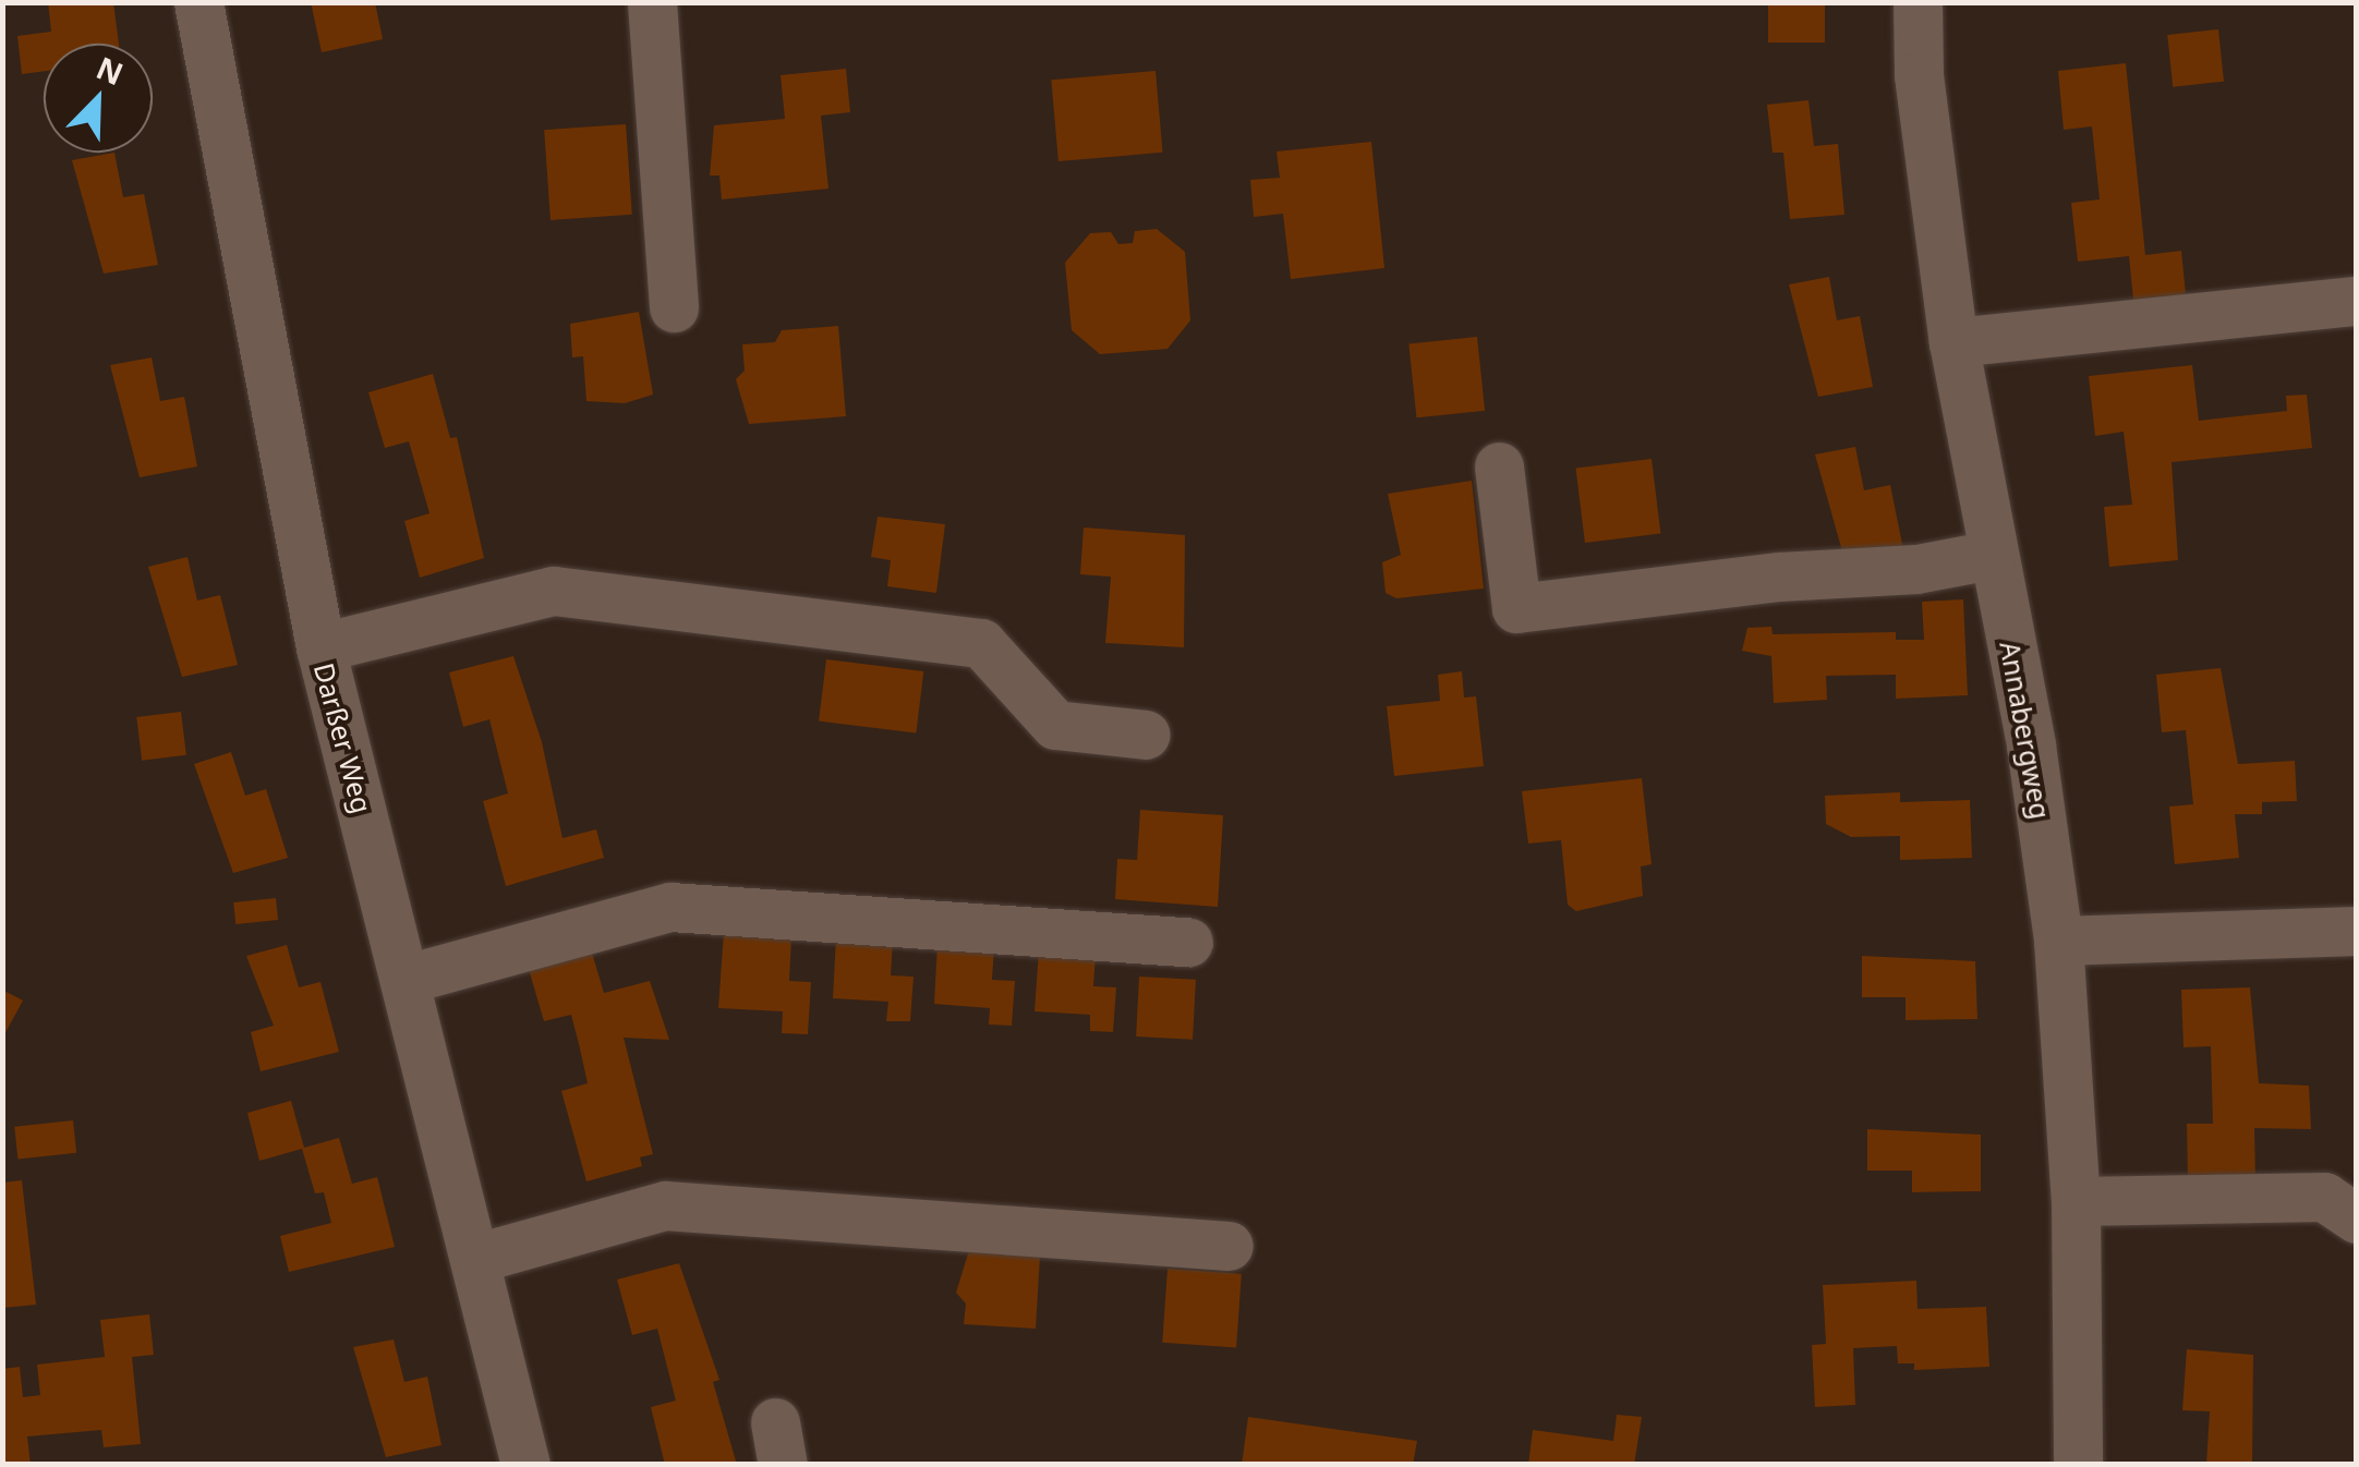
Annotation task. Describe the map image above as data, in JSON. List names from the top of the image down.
{
  "streets": {
    "street": ["Annabergweg", "Darßer Weg"]
  },
  "north": "top right"
}
